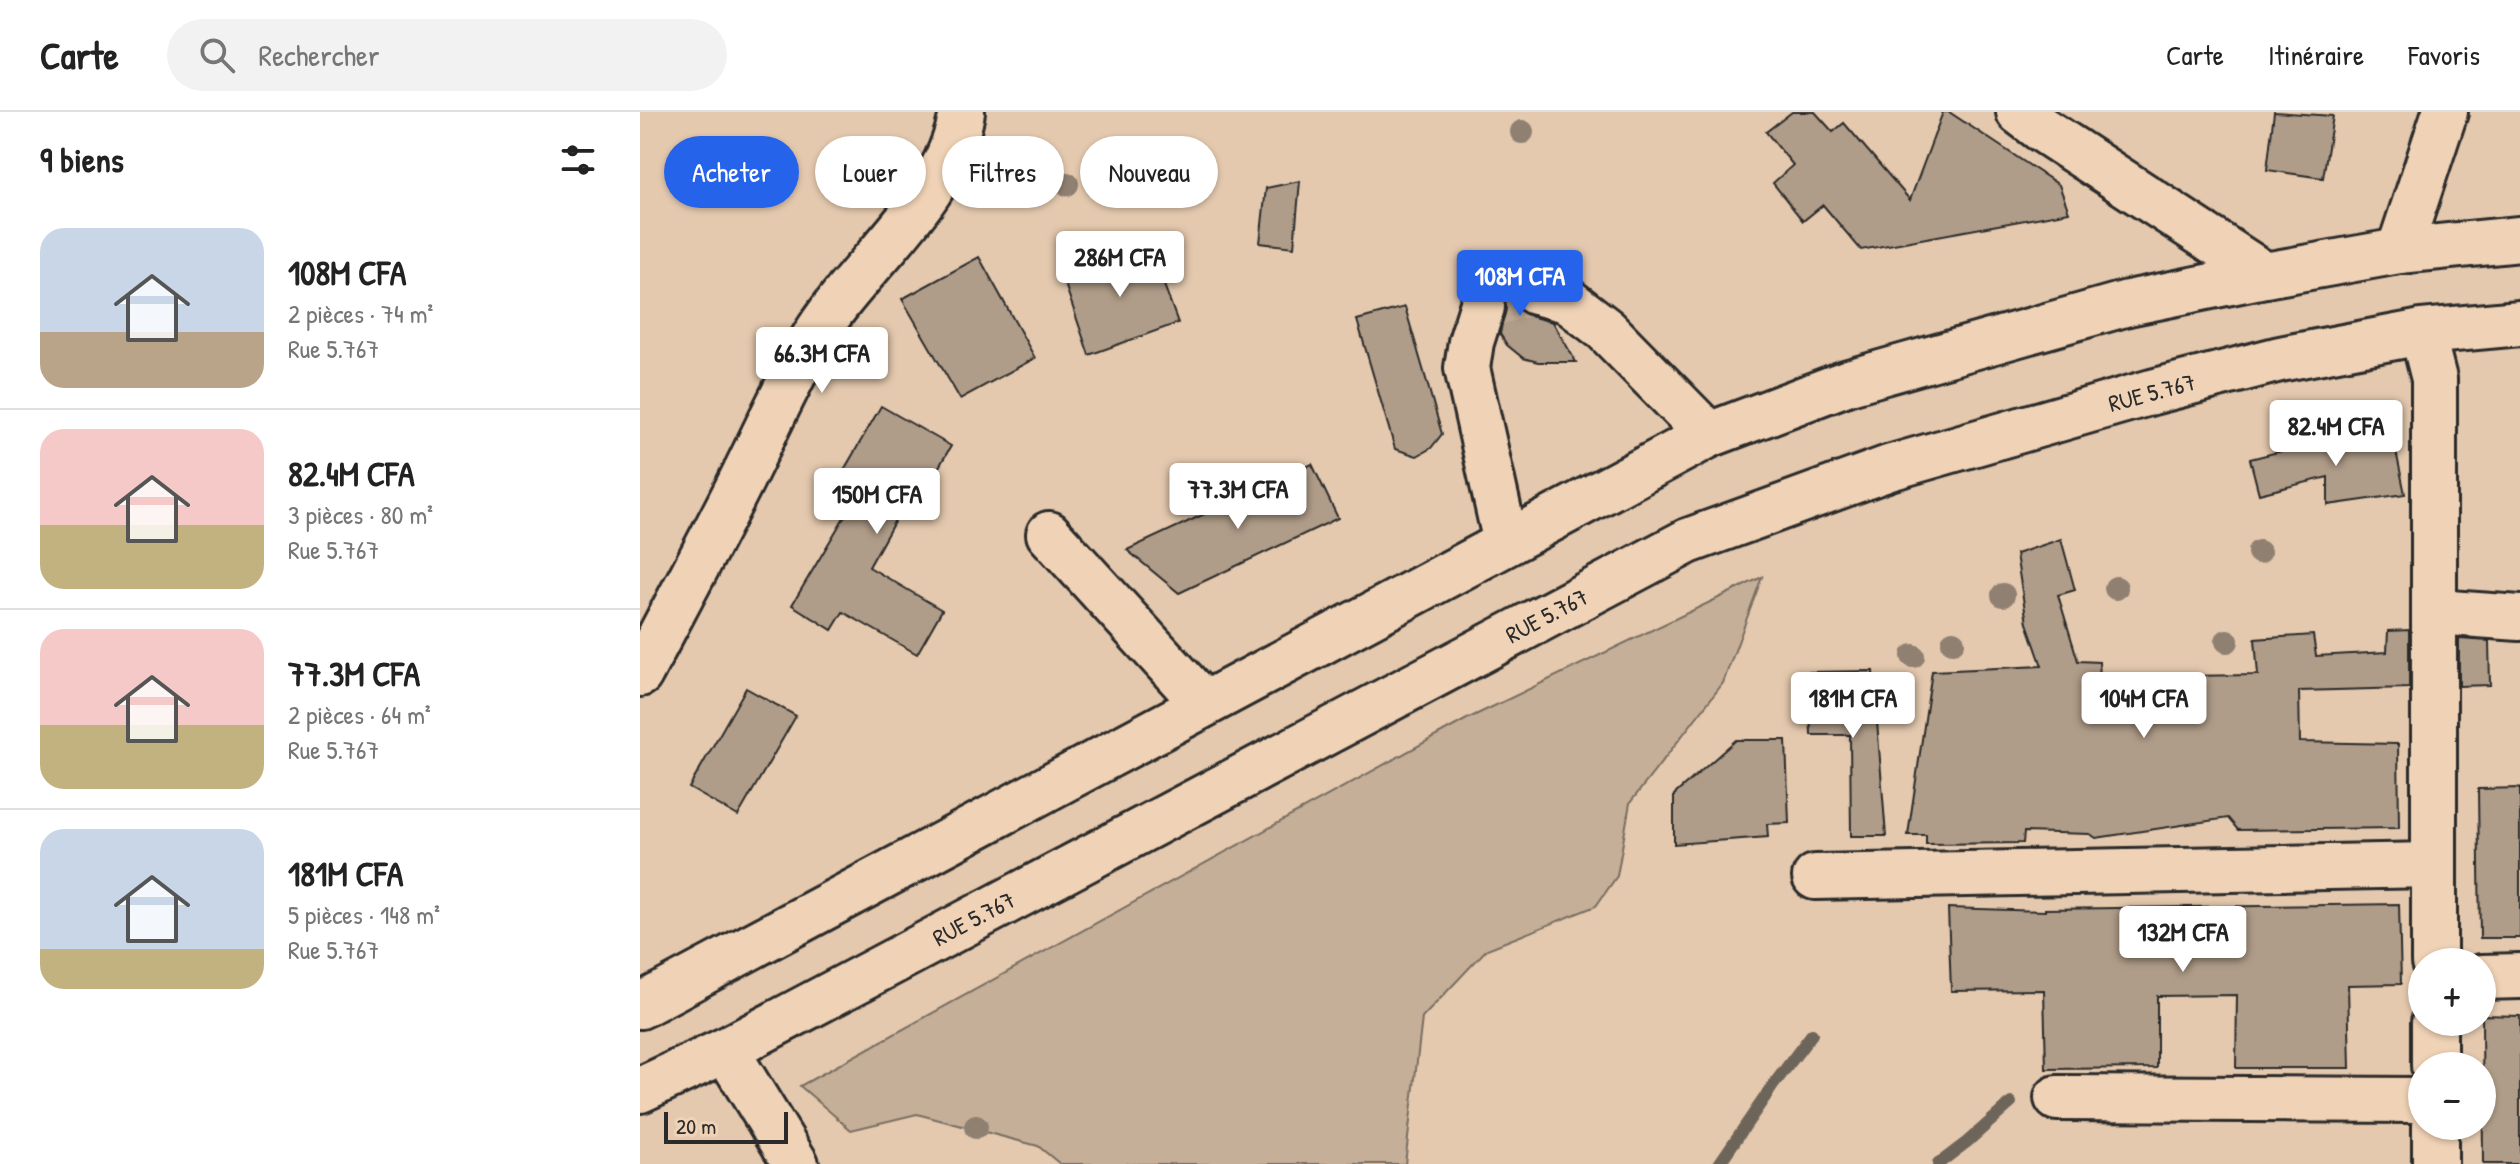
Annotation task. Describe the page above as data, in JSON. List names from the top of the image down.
{
  "streets": {
    "main road": ["RUE 5.767"]
  },
  "scale_bar": "20 m",
  "page": {
    "header": "Carte",
    "search": "Rechercher",
    "nav": ["Carte", "Itinéraire", "Favoris"],
    "heading": "9 biens",
    "chip": [
      "Acheter",
      "Louer",
      "Filtres",
      "Nouveau"
    ],
    "list": [
      {
        "name": "108M CFA",
        "note": "2 pièces · 74 m² · Rue 5.767"
      },
      {
        "name": "82.4M CFA",
        "note": "3 pièces · 80 m² · Rue 5.767"
      },
      {
        "name": "77.3M CFA",
        "note": "2 pièces · 64 m² · Rue 5.767"
      },
      {
        "name": "181M CFA",
        "note": "5 pièces · 148 m² · Rue 5.767"
      }
    ],
    "price": [
      "286M CFA",
      "108M CFA",
      "66.3M CFA",
      "82.4M CFA",
      "77.3M CFA",
      "150M CFA",
      "181M CFA",
      "104M CFA",
      "132M CFA"
    ],
    "map_buttons": ["+", "−"],
    "scale": "20 m"
  }
}
